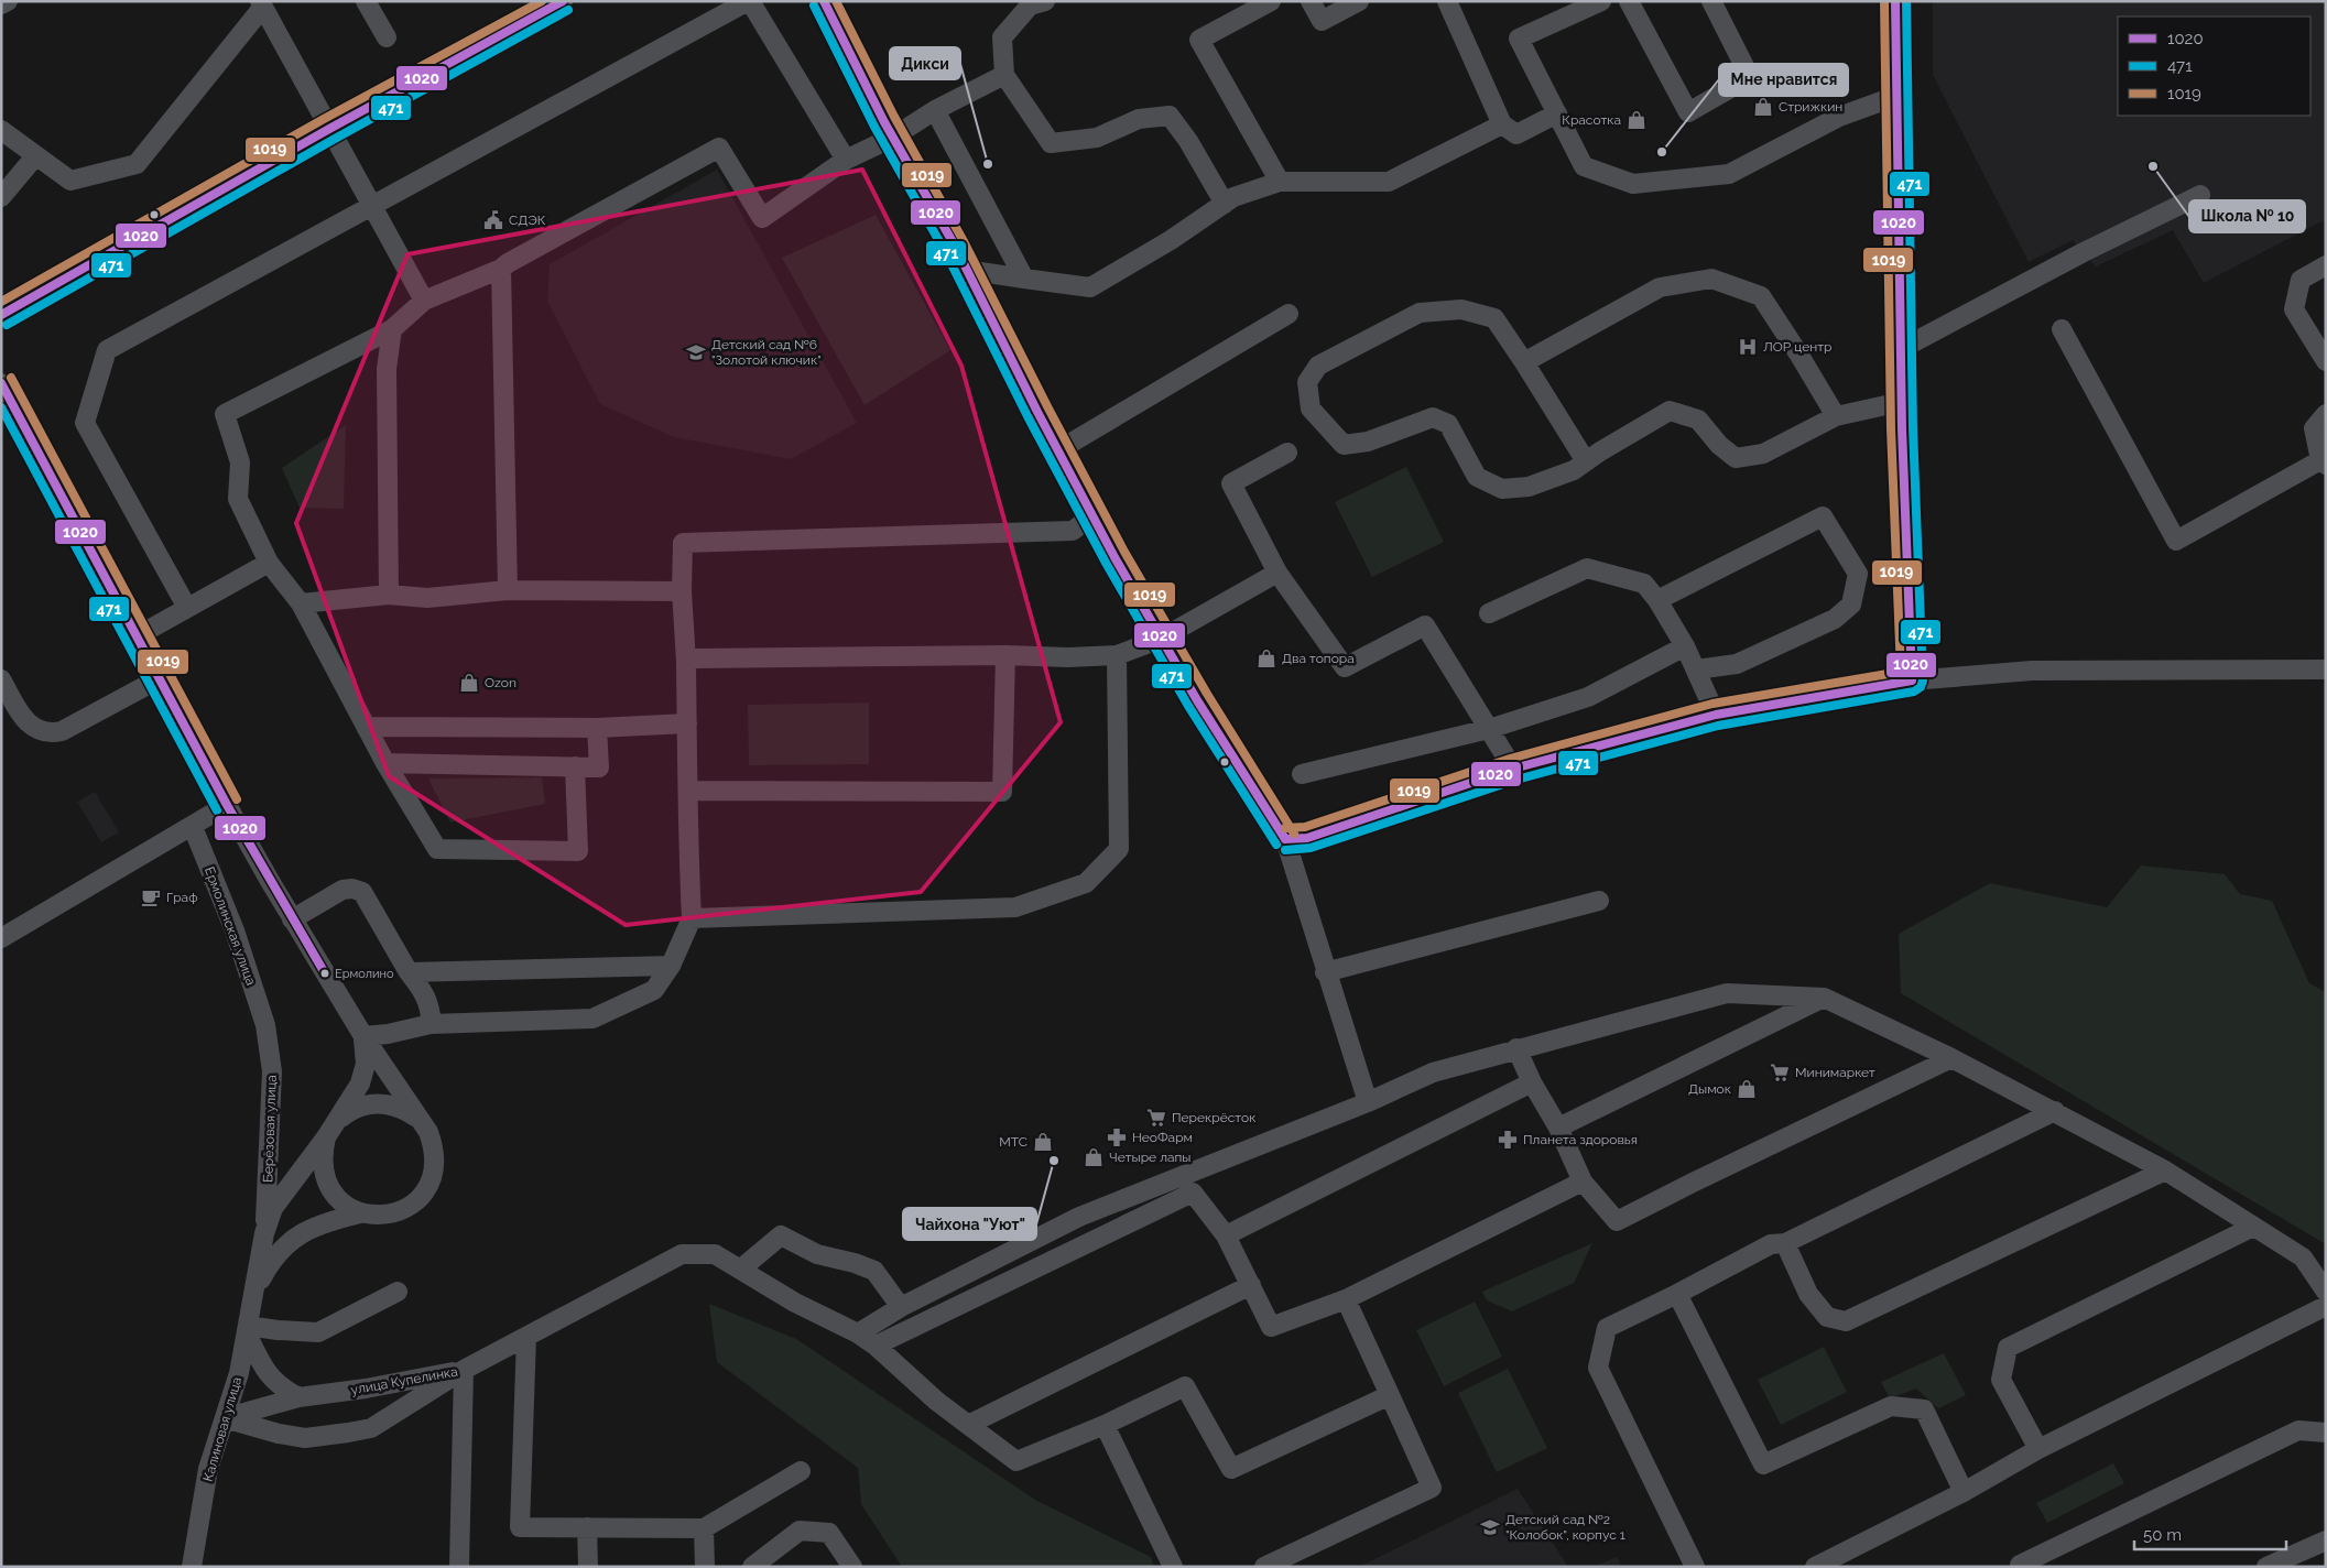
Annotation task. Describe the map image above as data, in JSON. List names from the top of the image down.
{
  "streets": {
    "street": [
      "Ермолинская улица",
      "Берёзовая улица",
      "улица Купелинка",
      "Калиновая улица"
    ]
  },
  "crossings": [
    ["Ермолинская улица", "Берёзовая улица"],
    ["улица Купелинка", "Калиновая улица"]
  ],
  "places": {
    "shop": [
      "Стрижкин",
      "Красотка",
      "Два топора",
      "Ozon",
      "Дымок",
      "МТС",
      "Четыре лапы"
    ],
    "other": [
      "Мне нравится",
      "Дикси",
      "Школа № 10",
      "Ермолино",
      "Чайхона \"Уют\""
    ],
    "public building": ["СДЭК"],
    "hospital": ["ЛОР центр"],
    "school or university": ["Детский сад №6 \"Золотой ключик\"", "Детский сад №2 \"Колобок\", корпус 1"],
    "cafe": ["Граф"],
    "supermarket": ["Минимаркет", "Перекрёсток"],
    "pharmacy": ["НеоФарм", "Планета здоровья"]
  },
  "lines": ["transit line 1020", "transit line 471", "transit line 1019"],
  "legend": ["1020", "471", "1019"],
  "scale_bar": "50 m"
}
